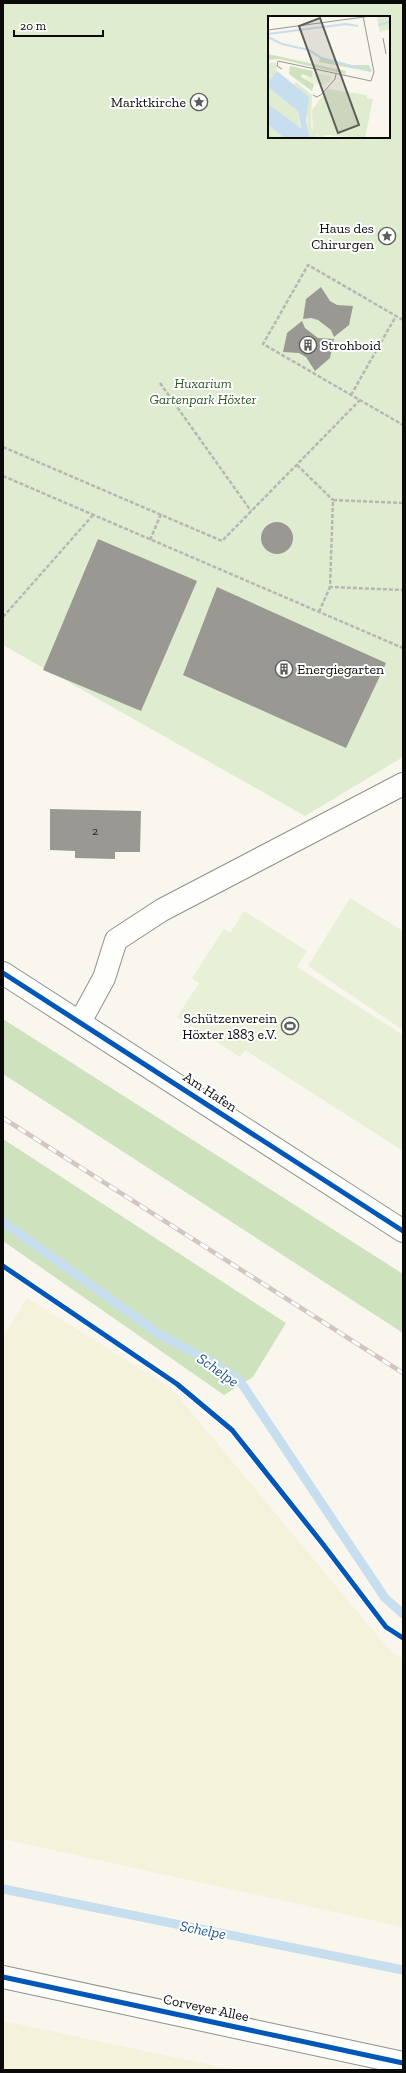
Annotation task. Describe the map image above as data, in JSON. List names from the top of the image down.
{
  "streets": {
    "street": ["Am Hafen", "Corveyer Allee"]
  },
  "water": ["Schelpe"],
  "parks": ["Huxarium Gartenpark Höxter"],
  "places": {
    "place": ["Marktkirche", "Haus des Chirurgen"],
    "building": ["Strohboid", "Energiegarten"],
    "sports": ["Schützenverein Höxter 1883 e.V."]
  },
  "house_numbers": ["2"],
  "scale_bar": "20 m"
}
